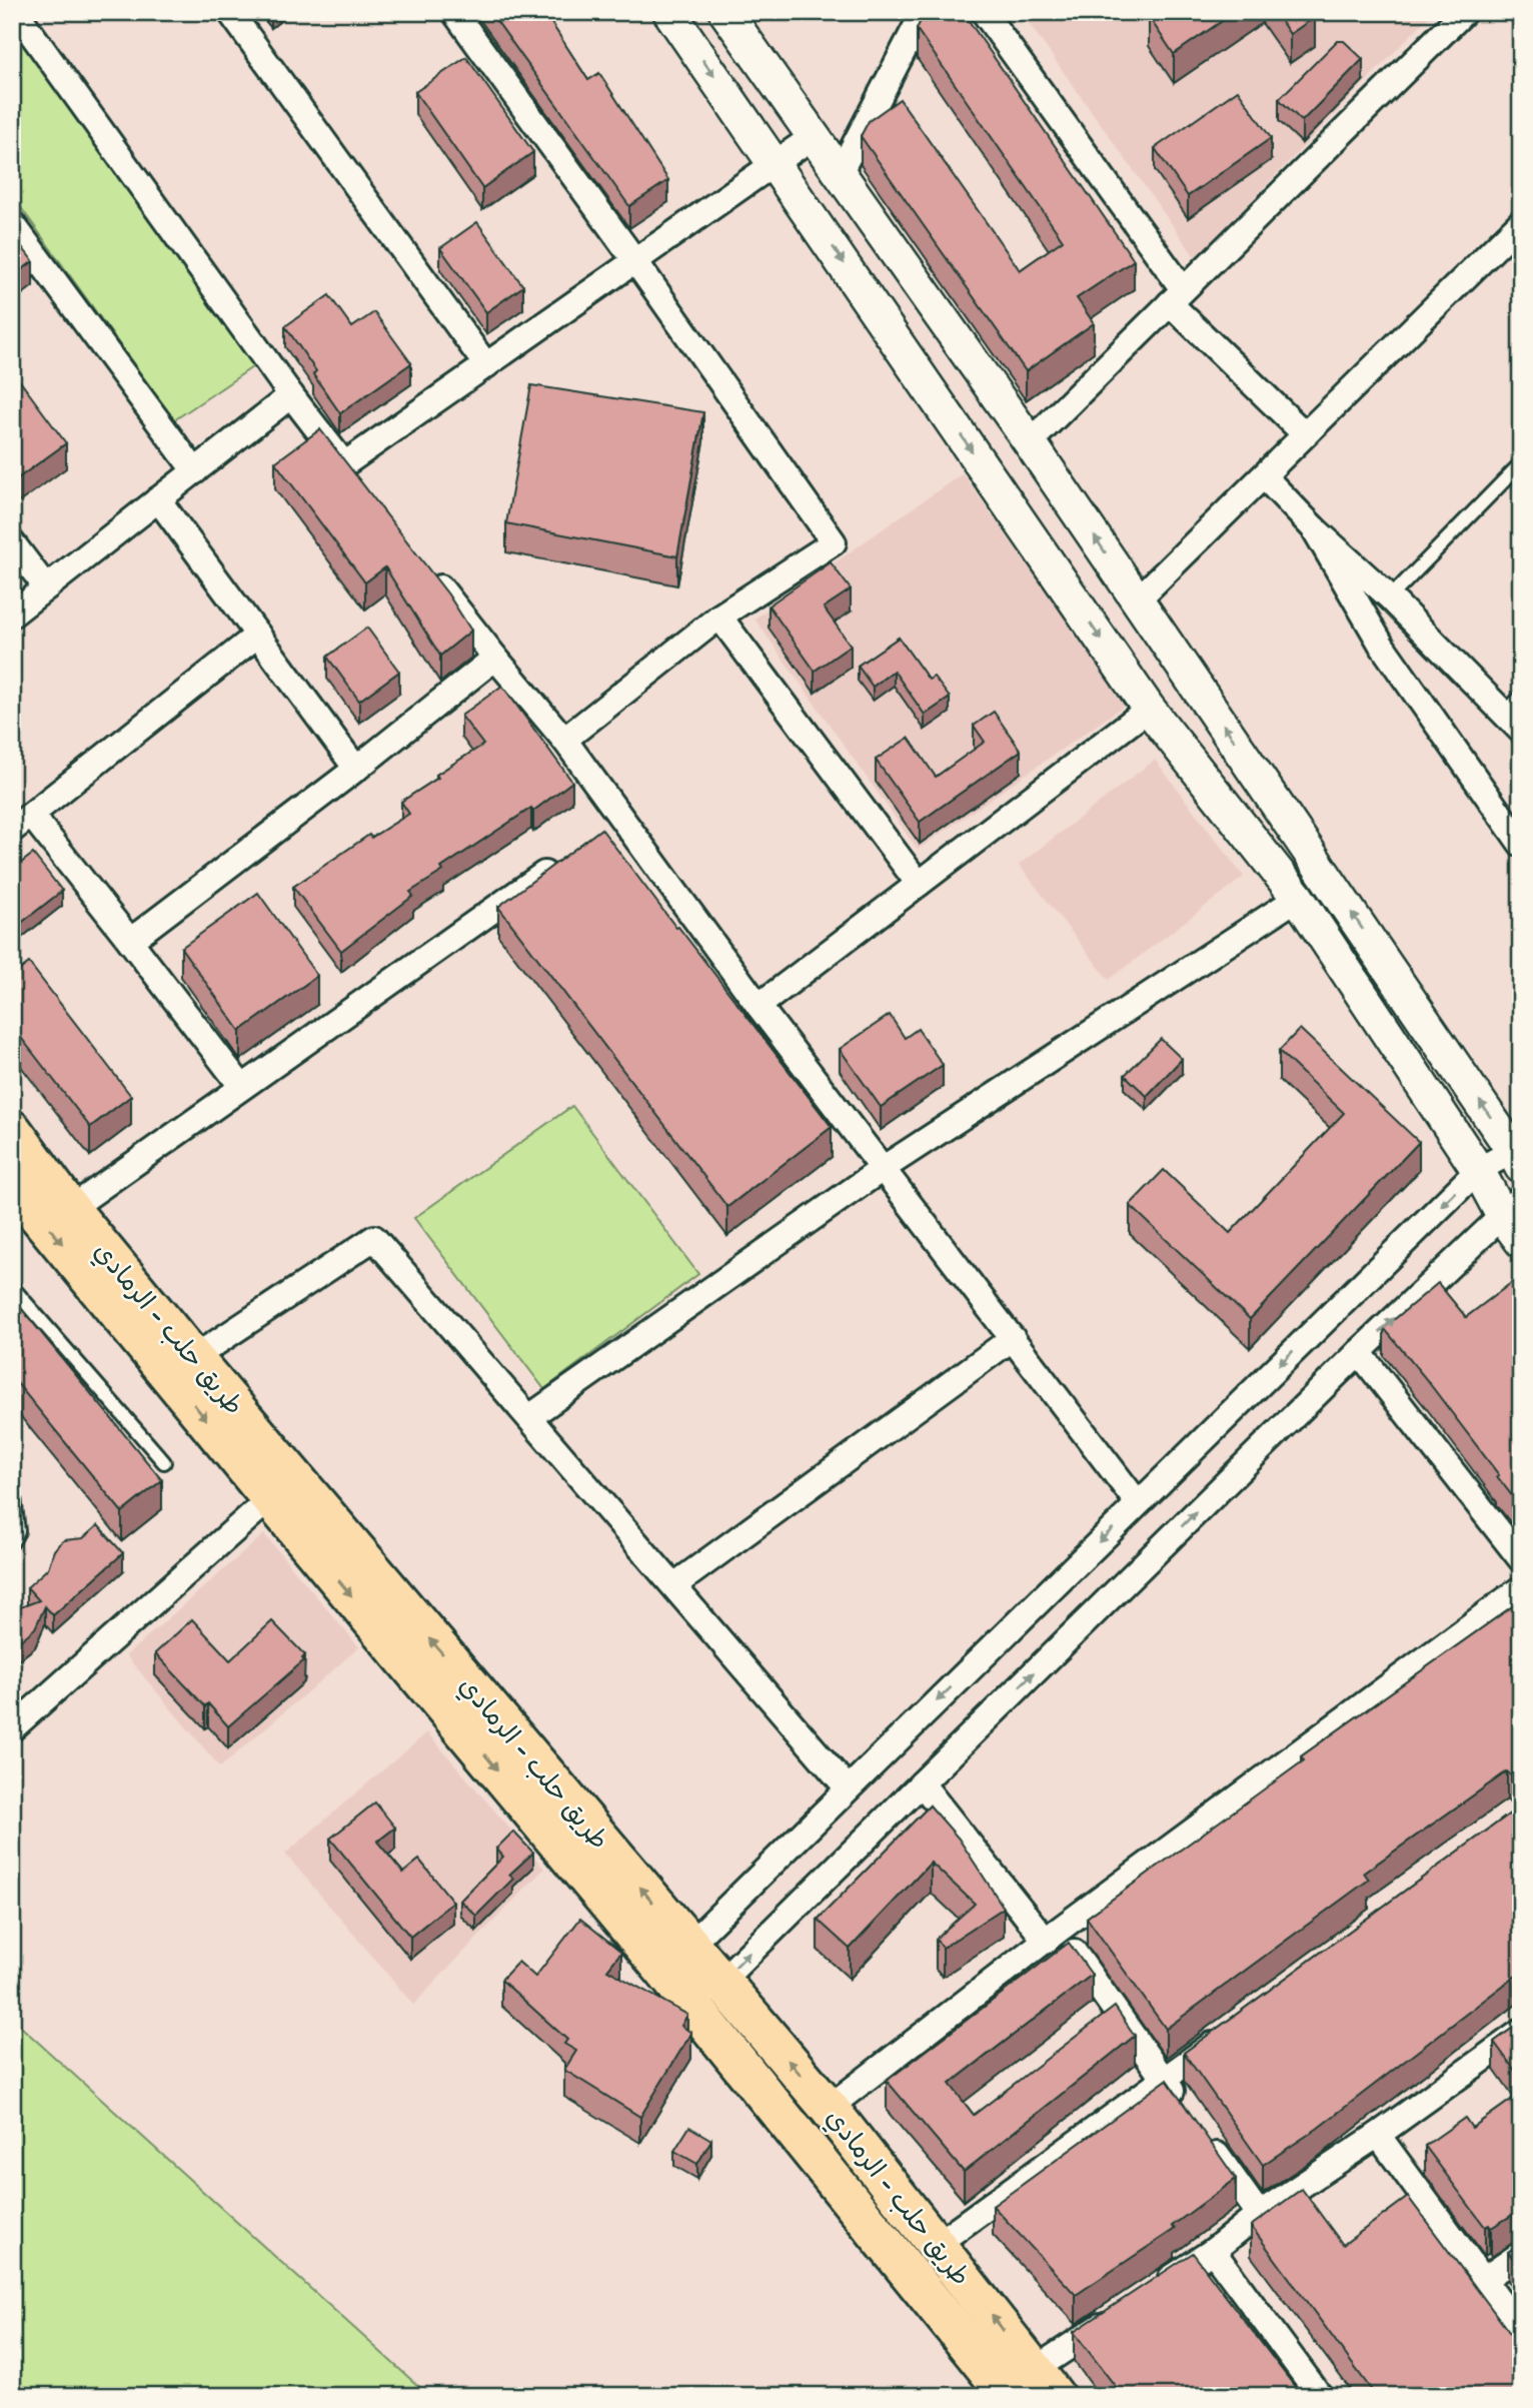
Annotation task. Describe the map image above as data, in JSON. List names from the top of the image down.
{
  "streets": {
    "highway": ["طريق حلب - الرمادي"]
  }
}
